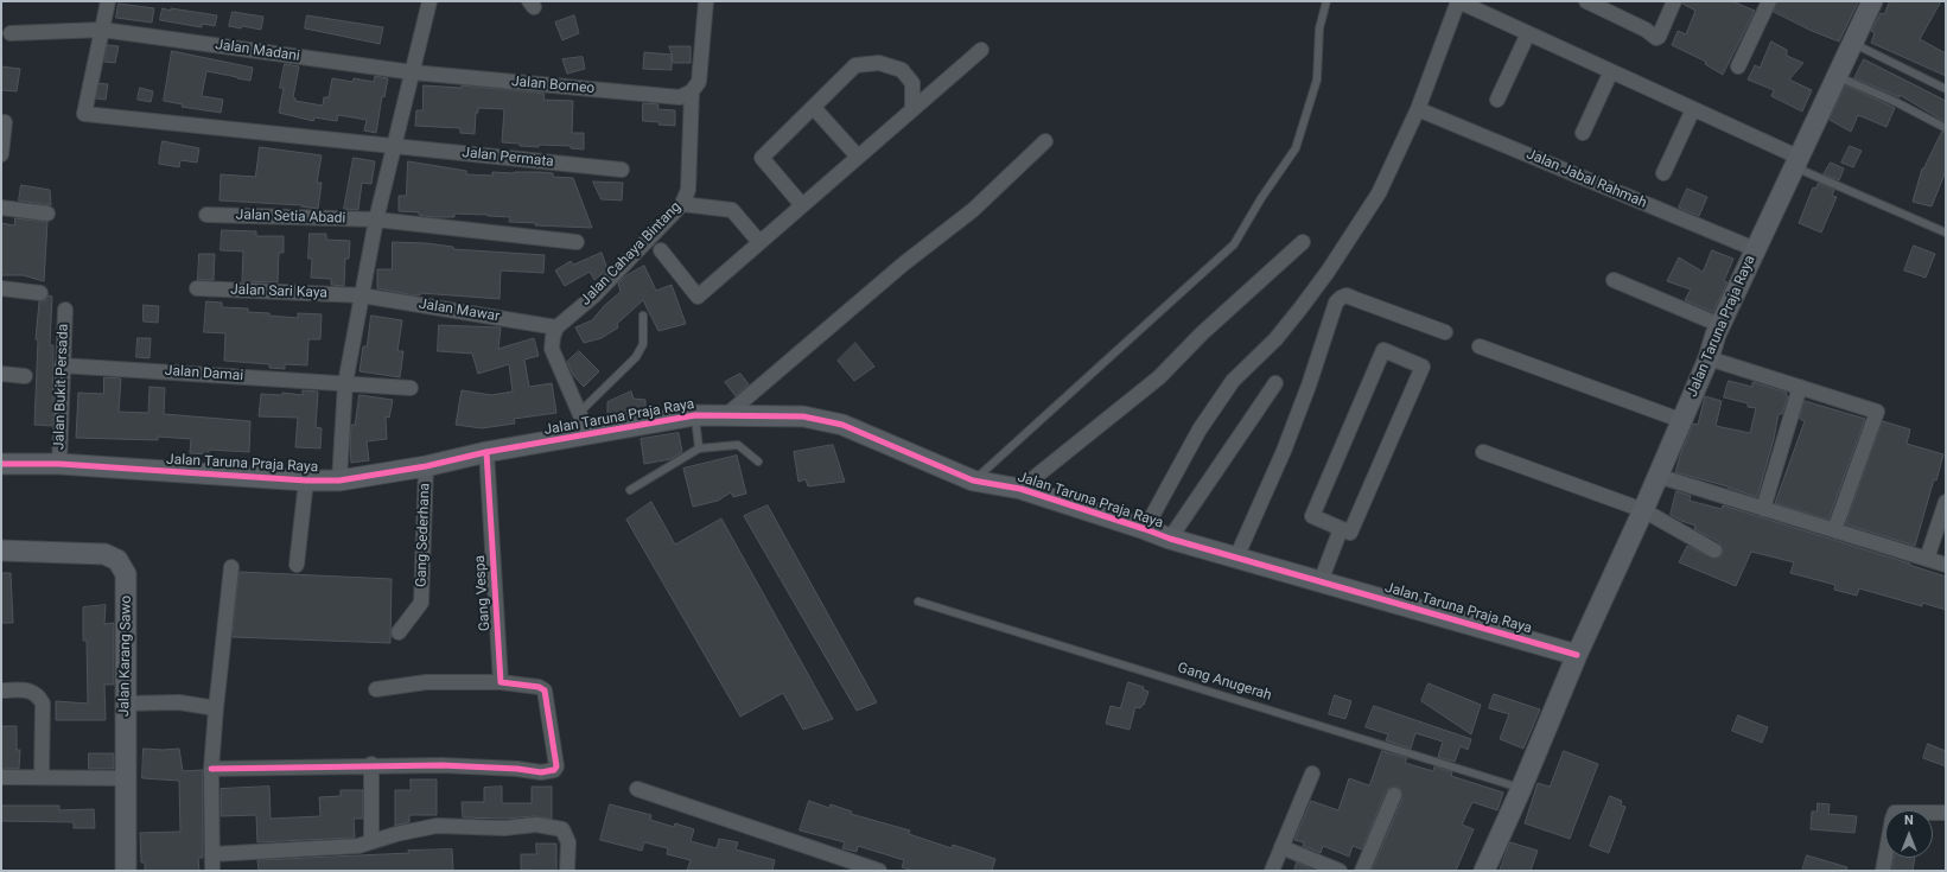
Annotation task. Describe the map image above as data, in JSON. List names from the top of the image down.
{
  "streets": {
    "street": [
      "Jalan Madani",
      "Jalan Borneo",
      "Jalan Permata",
      "Jalan Jabal Rahmah",
      "Jalan Setia Abadi",
      "Jalan Cahaya Bintang",
      "Jalan Sari Kaya",
      "Jalan Mawar",
      "Jalan Taruna Praja Raya",
      "Jalan Damai",
      "Jalan Bukit Persada",
      "Gang Sederhana",
      "Gang Vespa",
      "Jalan Karang Sawo"
    ],
    "lane": ["Gang Anugerah"]
  },
  "crossings": [
    ["Jalan Madani", "Jalan Borneo"],
    ["Jalan Madani", "Jalan Permata"],
    ["Jalan Borneo", "Jalan Cahaya Bintang"],
    ["Jalan Jabal Rahmah", "Jalan Taruna Praja Raya"],
    ["Jalan Cahaya Bintang", "Jalan Mawar"],
    ["Jalan Sari Kaya", "Jalan Mawar"],
    ["Jalan Taruna Praja Raya", "Jalan Bukit Persada"],
    ["Jalan Taruna Praja Raya", "Gang Sederhana"],
    ["Jalan Taruna Praja Raya", "Gang Vespa"],
    ["Jalan Taruna Praja Raya", "Gang Anugerah"],
    ["Jalan Damai", "Jalan Bukit Persada"]
  ],
  "north": "top"
}
